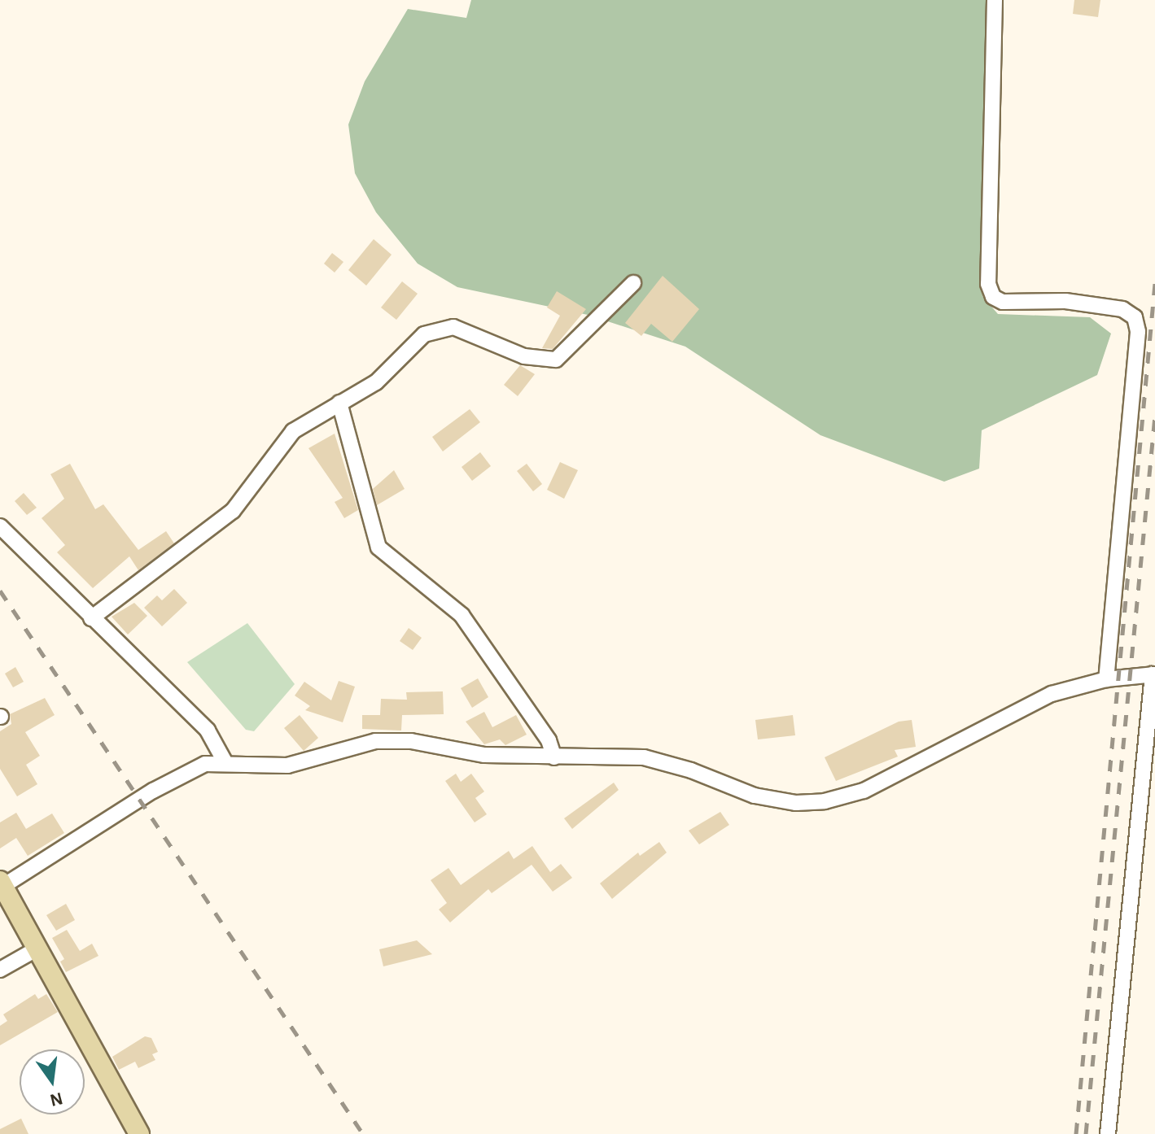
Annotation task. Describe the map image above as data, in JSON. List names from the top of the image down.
{
  "north": "bottom"
}
